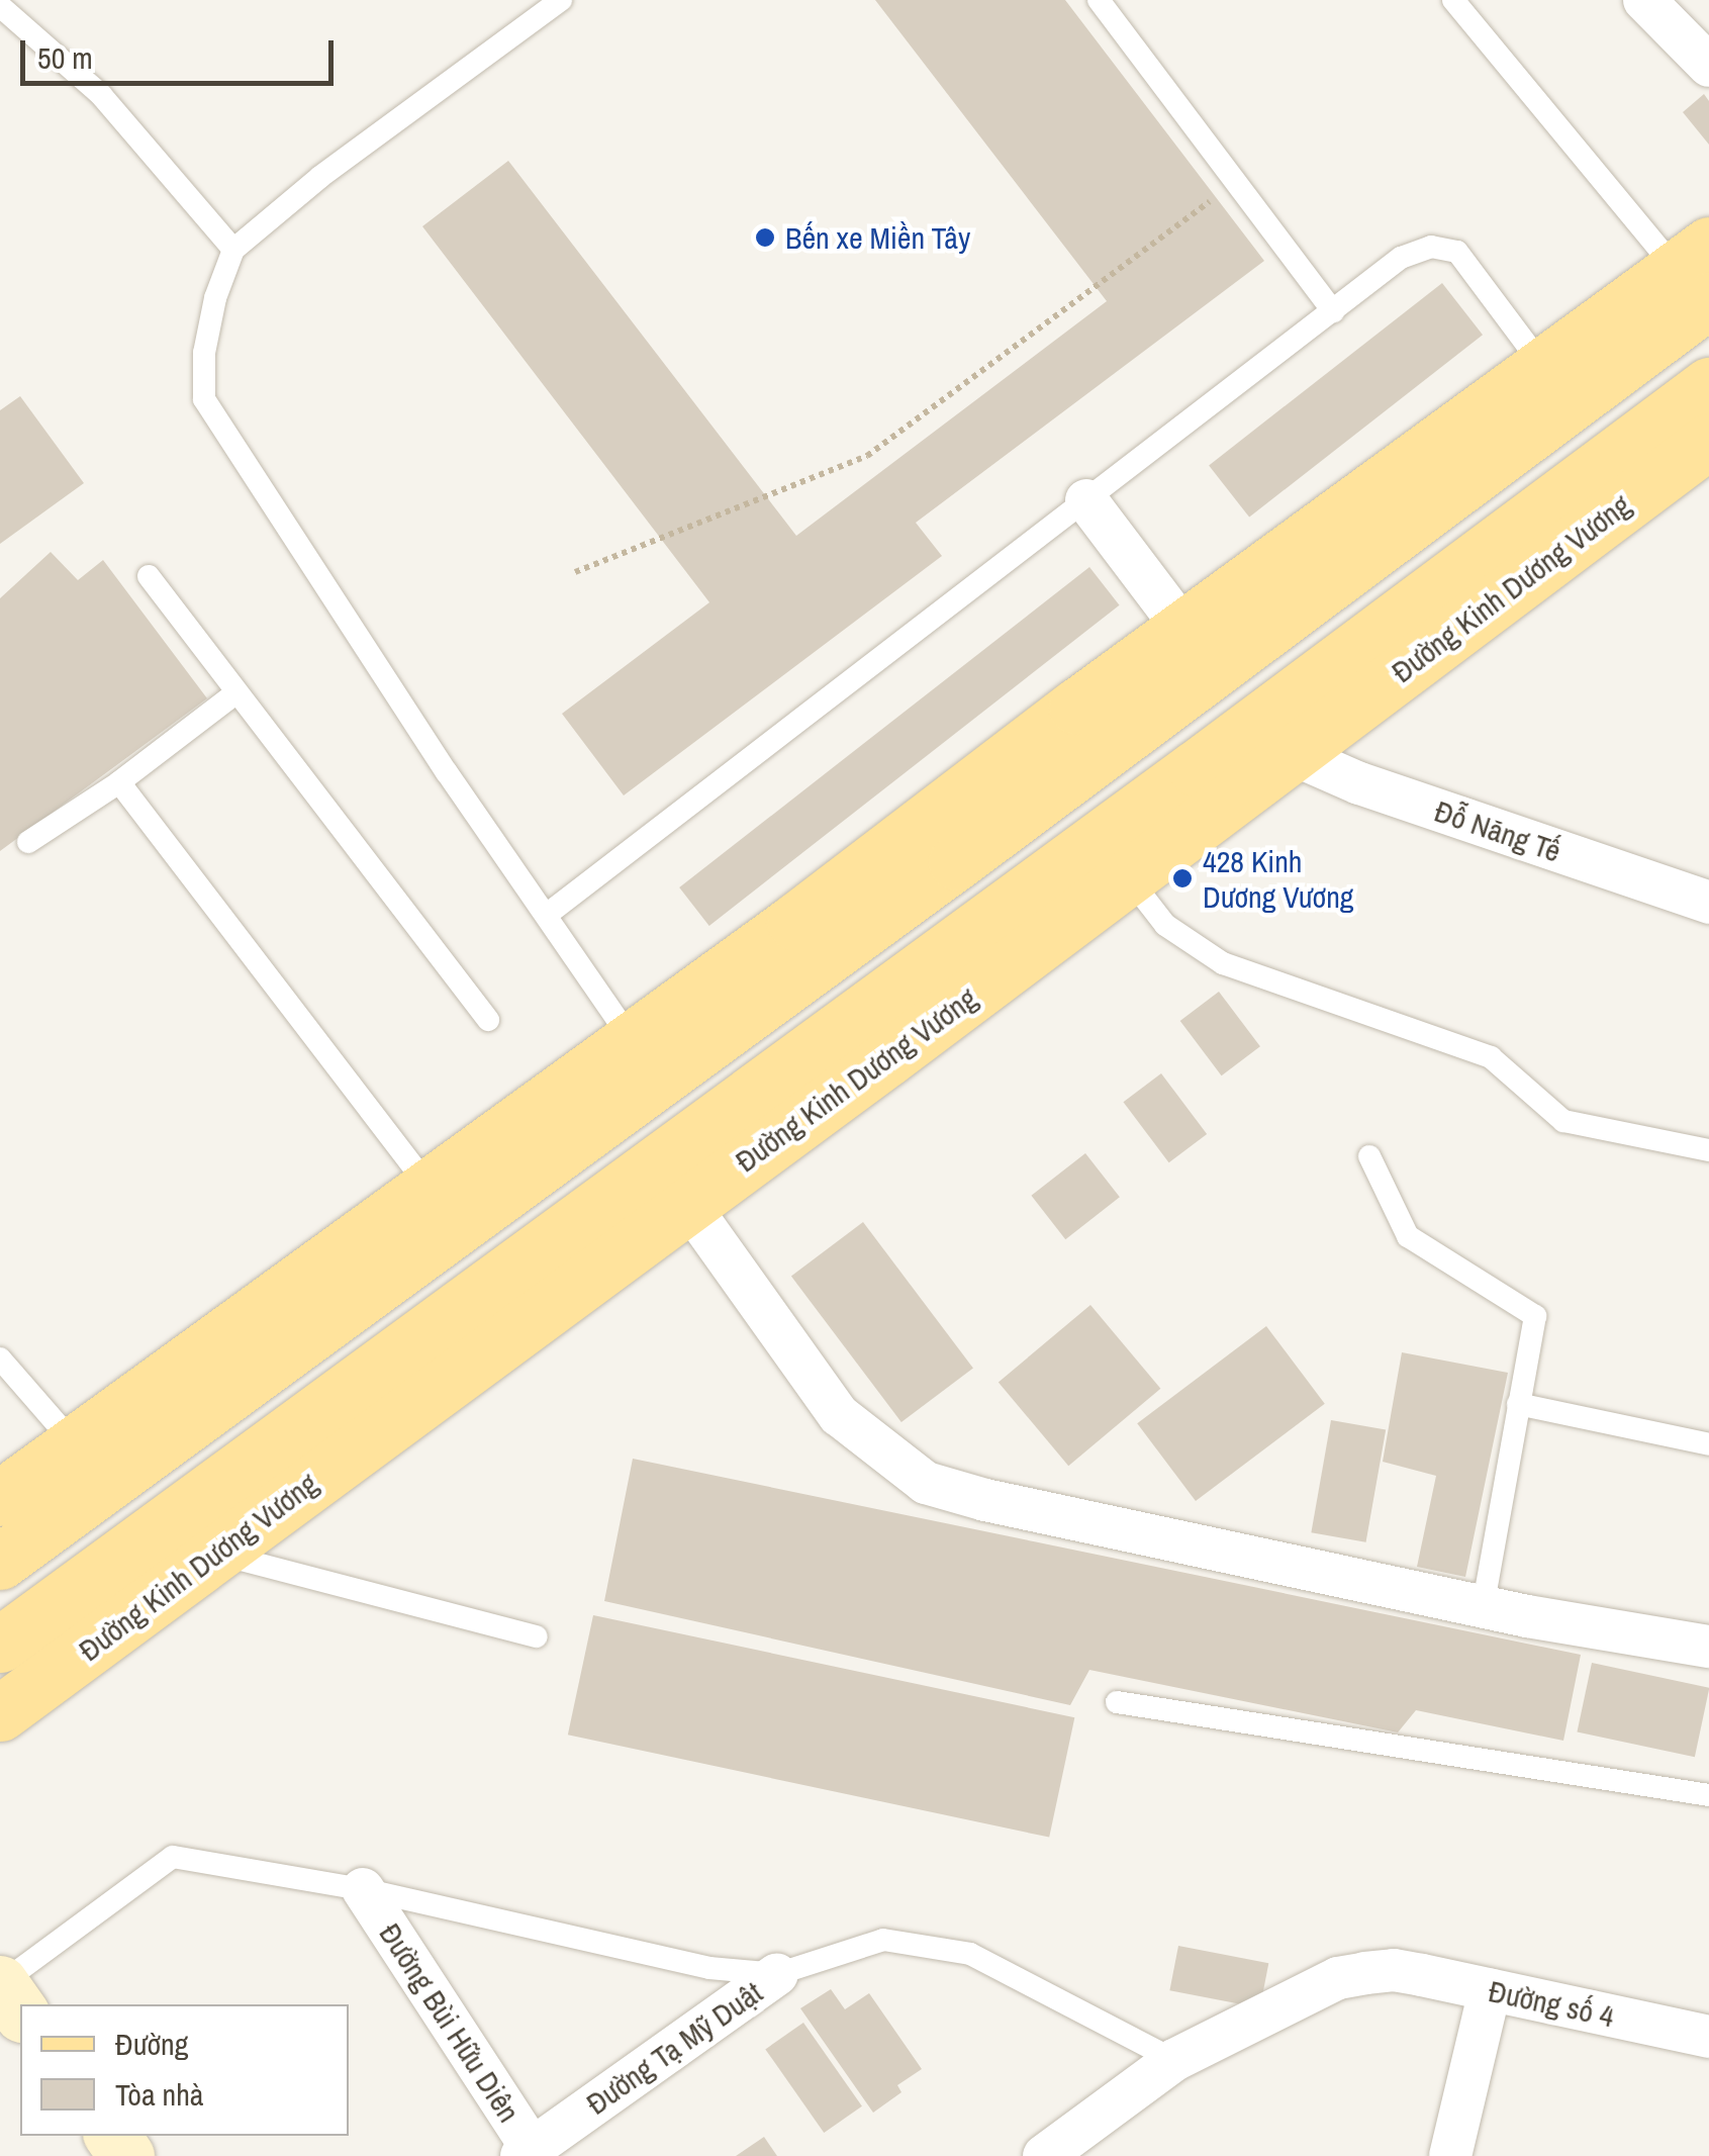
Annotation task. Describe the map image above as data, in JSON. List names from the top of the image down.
{
  "streets": {
    "main road": ["Đường Kinh Dương Vương"],
    "street": [
      "Đỗ Năng Tế",
      "Đường số 4",
      "Đường Bùi Hữu Diên",
      "Đường Tạ Mỹ Duật"
    ]
  },
  "crossings": [
    ["Đường Kinh Dương Vương", "Đỗ Năng Tế"],
    ["Đường Bùi Hữu Diên", "Đường Tạ Mỹ Duật"]
  ],
  "places": ["Bến xe Miền Tây", "428 Kinh Dương Vương"],
  "legend": ["Đường", "Tòa nhà"],
  "scale_bar": "50 m"
}
